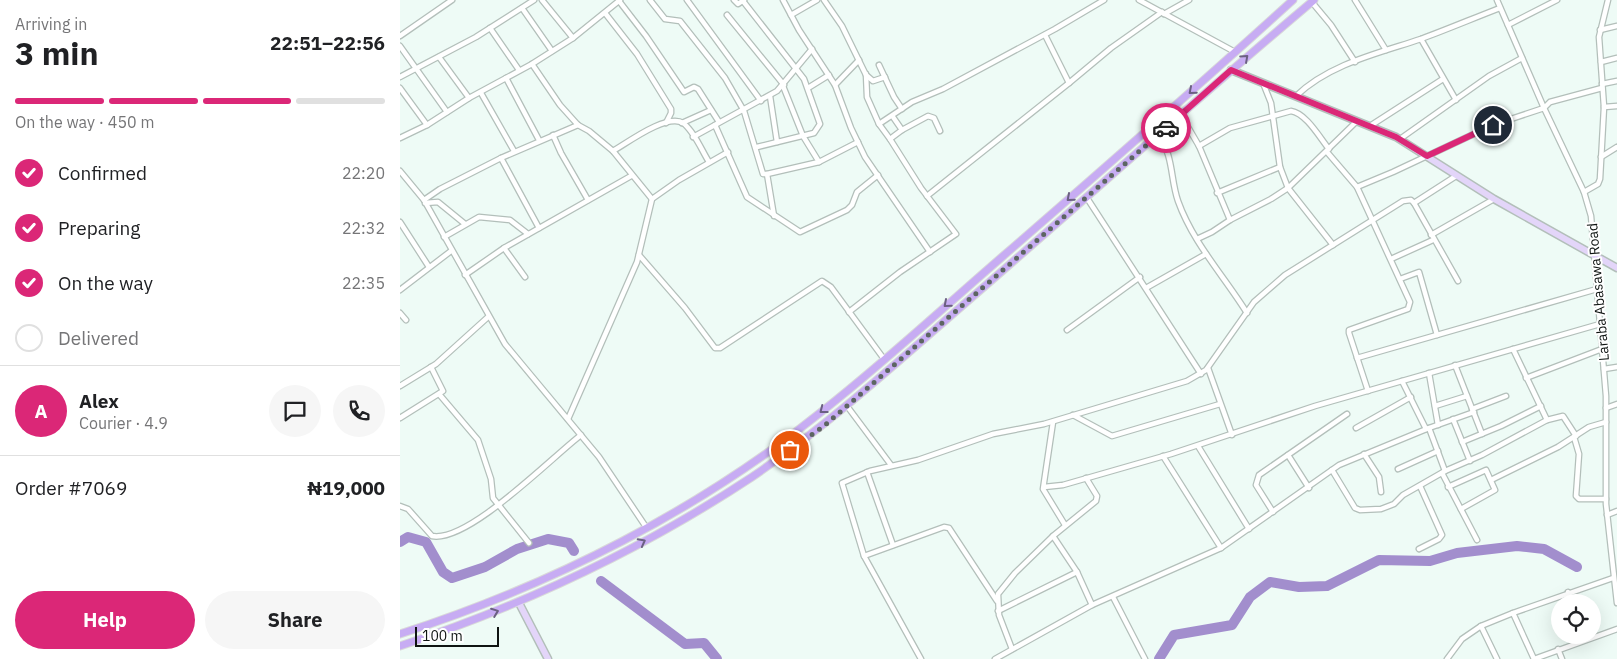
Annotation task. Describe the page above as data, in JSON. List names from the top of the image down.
{
  "streets": {
    "street": ["Laraba Abasawa Road"]
  },
  "scale_bar": "100 m",
  "page": {
    "heading": ["3 min", "Arriving in", "22:51–22:56"],
    "panel": [
      "Alex",
      "Courier · 4.9",
      "Order #7069",
      "₦19,000"
    ],
    "bar": "On the way · 450 m",
    "list": [
      ["Confirmed", "22:20"],
      ["Preparing", "22:32"],
      ["On the way", "22:35"],
      "Delivered"
    ],
    "round": "A",
    "buttons": ["Help", "Share"],
    "scale": "100 m"
  }
}
